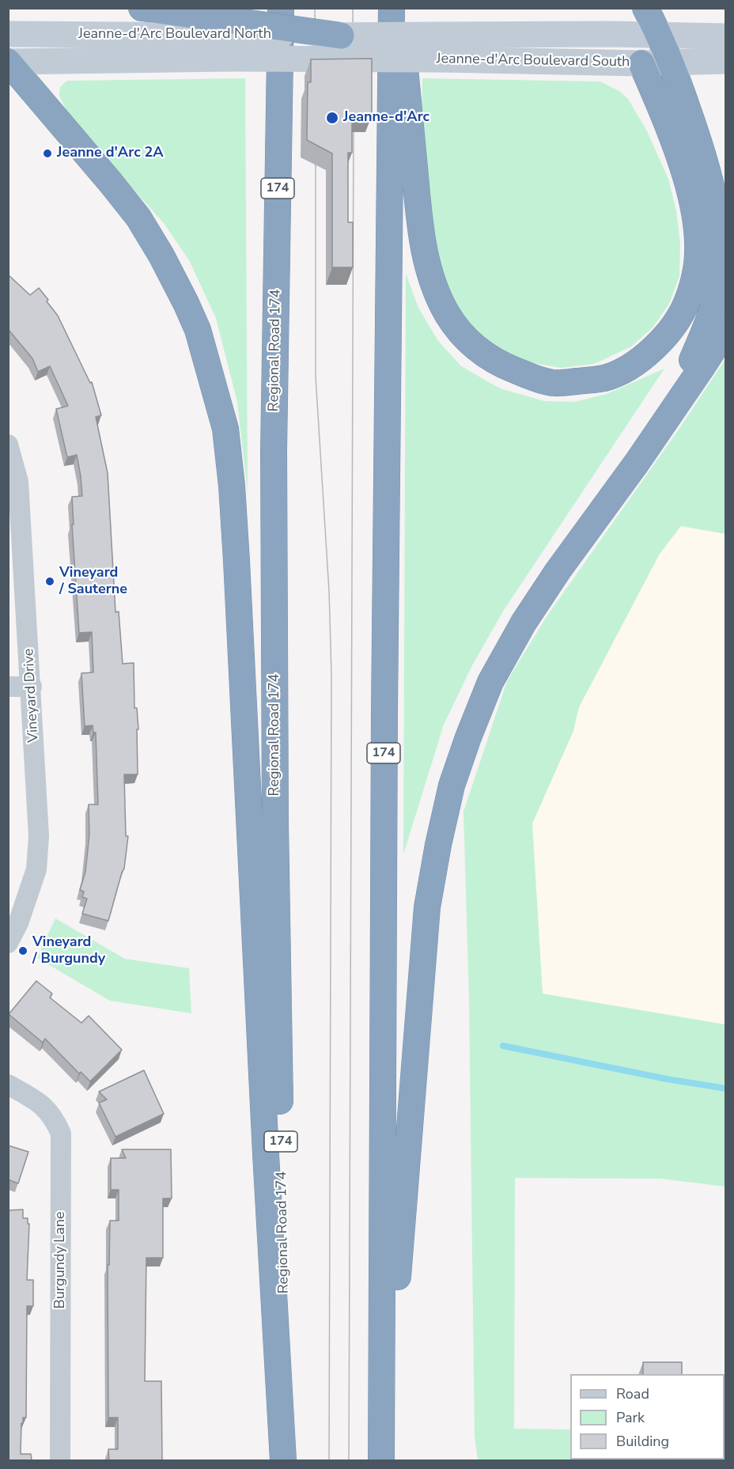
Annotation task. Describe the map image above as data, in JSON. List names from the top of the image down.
{
  "streets": {
    "highway": ["174", "Regional Road 174"],
    "main road": ["Jeanne-d'Arc Boulevard North", "Jeanne-d'Arc Boulevard South"],
    "street": ["Vineyard Drive", "Burgundy Lane"]
  },
  "crossings": [
    ["Jeanne-d'Arc Boulevard North", "Jeanne-d'Arc Boulevard South"]
  ],
  "places": [
    "Jeanne-d'Arc",
    "Jeanne d'Arc 2A",
    "Vineyard / Sauterne",
    "Vineyard / Burgundy"
  ],
  "legend": ["Road", "Park", "Building"]
}
